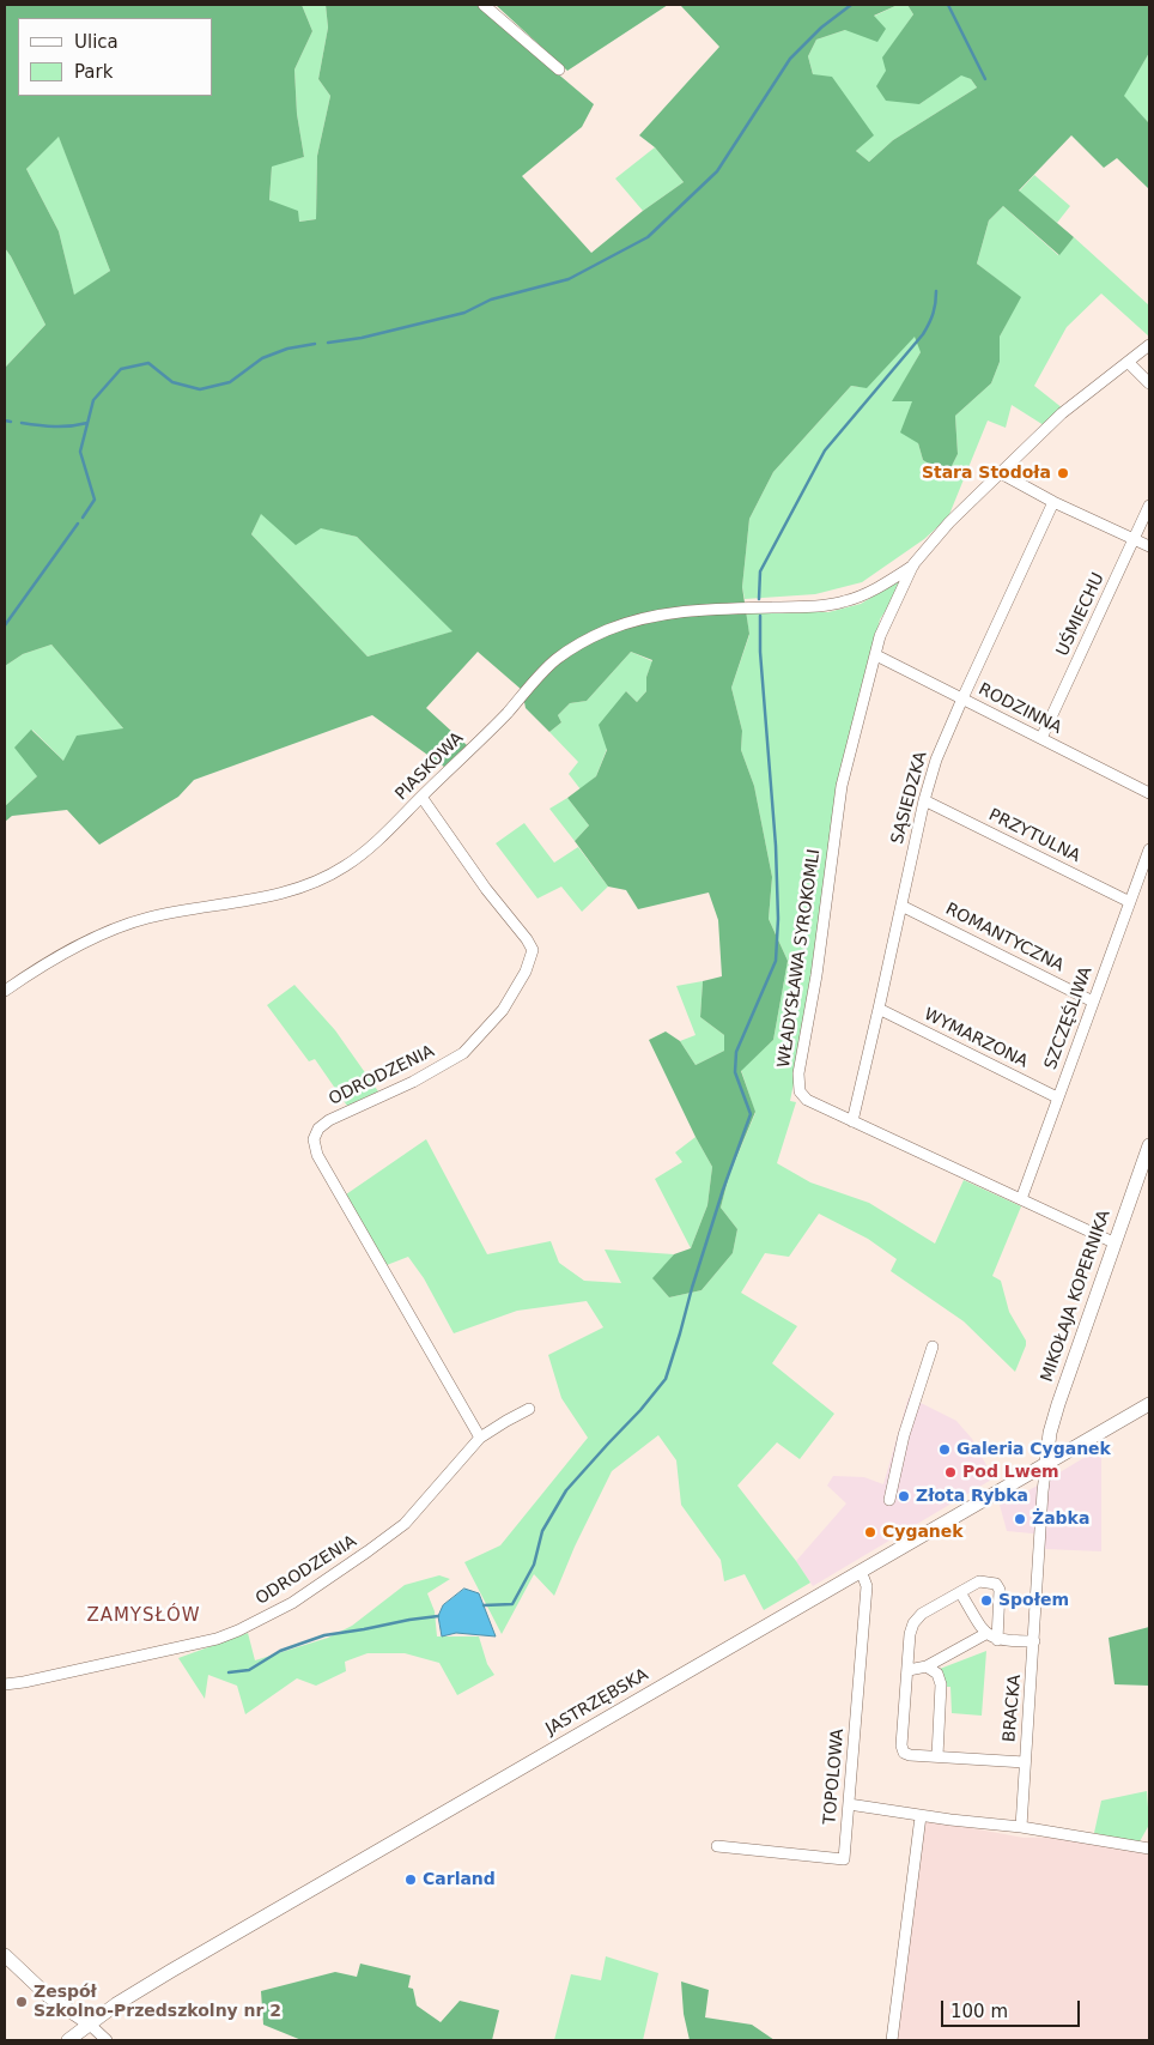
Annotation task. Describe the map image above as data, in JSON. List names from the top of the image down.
{
  "streets": {
    "main road": ["MIKOŁAJA KOPERNIKA", "JASTRZĘBSKA"],
    "street": [
      "UŚMIECHU",
      "RODZINNA",
      "PIASKOWA",
      "SĄSIEDZKA",
      "PRZYTULNA",
      "ROMANTYCZNA",
      "WŁADYSŁAWA SYROKOMLI",
      "SZCZĘŚLIWA",
      "WYMARZONA",
      "ODRODZENIA",
      "BRACKA",
      "TOPOLOWA"
    ]
  },
  "crossings": [
    ["UŚMIECHU", "RODZINNA"],
    ["RODZINNA", "SĄSIEDZKA"],
    ["RODZINNA", "WŁADYSŁAWA SYROKOMLI"],
    ["PIASKOWA", "WŁADYSŁAWA SYROKOMLI"],
    ["PIASKOWA", "ODRODZENIA"],
    ["SĄSIEDZKA", "PRZYTULNA"],
    ["SĄSIEDZKA", "ROMANTYCZNA"],
    ["SĄSIEDZKA", "WŁADYSŁAWA SYROKOMLI"],
    ["SĄSIEDZKA", "WYMARZONA"],
    ["PRZYTULNA", "SZCZĘŚLIWA"],
    ["ROMANTYCZNA", "SZCZĘŚLIWA"],
    ["WŁADYSŁAWA SYROKOMLI", "SZCZĘŚLIWA"],
    ["WŁADYSŁAWA SYROKOMLI", "MIKOŁAJA KOPERNIKA"],
    ["SZCZĘŚLIWA", "WYMARZONA"],
    ["MIKOŁAJA KOPERNIKA", "JASTRZĘBSKA"],
    ["MIKOŁAJA KOPERNIKA", "BRACKA"],
    ["JASTRZĘBSKA", "BRACKA"],
    ["JASTRZĘBSKA", "TOPOLOWA"]
  ],
  "districts": ["ZAMYSŁÓW"],
  "places": [
    "Stara Stodoła",
    "Galeria Cyganek",
    "Pod Lwem",
    "Złota Rybka",
    "Żabka",
    "Cyganek",
    "Społem",
    "Carland",
    "Zespół Szkolno-Przedszkolny nr 2"
  ],
  "legend": ["Ulica", "Park"],
  "scale_bar": "100 m"
}
